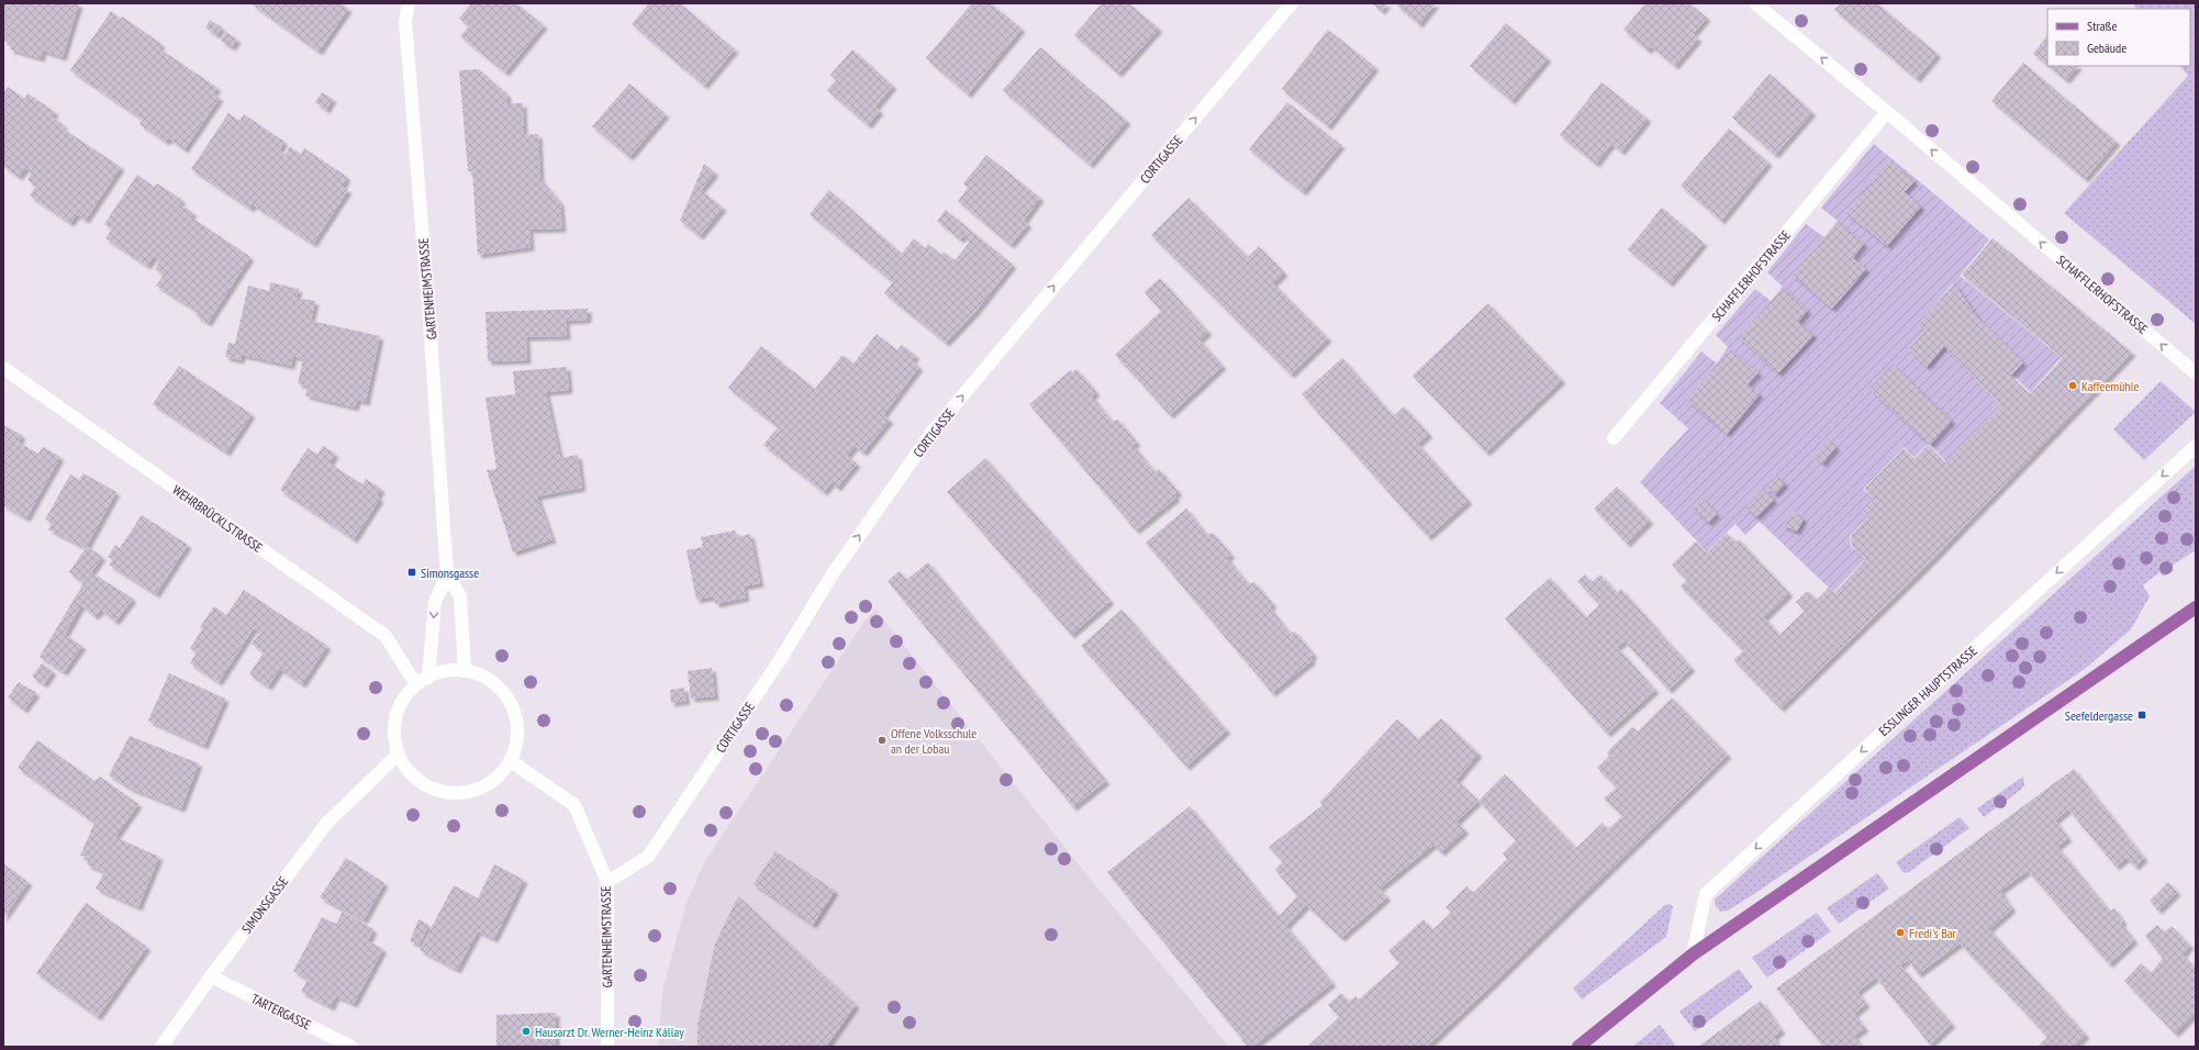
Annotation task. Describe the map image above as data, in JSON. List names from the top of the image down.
{
  "streets": {
    "street": [
      "CORTIGASSE",
      "SCHAFFLERHOFSTRASSE",
      "GARTENHEIMSTRASSE",
      "WEHRBRÜCKLSTRASSE",
      "ESSLINGER HAUPTSTRASSE",
      "SIMONSGASSE",
      "TARTERGASSE"
    ]
  },
  "crossings": [
    ["CORTIGASSE", "GARTENHEIMSTRASSE"],
    ["GARTENHEIMSTRASSE", "WEHRBRÜCKLSTRASSE"],
    ["GARTENHEIMSTRASSE", "SIMONSGASSE"],
    ["WEHRBRÜCKLSTRASSE", "SIMONSGASSE"],
    ["SIMONSGASSE", "TARTERGASSE"]
  ],
  "one_way": ["CORTIGASSE", "SCHAFFLERHOFSTRASSE", "ESSLINGER HAUPTSTRASSE"],
  "places": {
    "other": [
      "Kaffeemühle",
      "Offene Volksschule an der Lobau",
      "Fredi's Bar",
      "Hausarzt Dr. Werner-Heinz Kállay"
    ],
    "transit": ["Simonsgasse", "Seefeldergasse"]
  },
  "legend": ["Straße", "Gebäude"]
}
